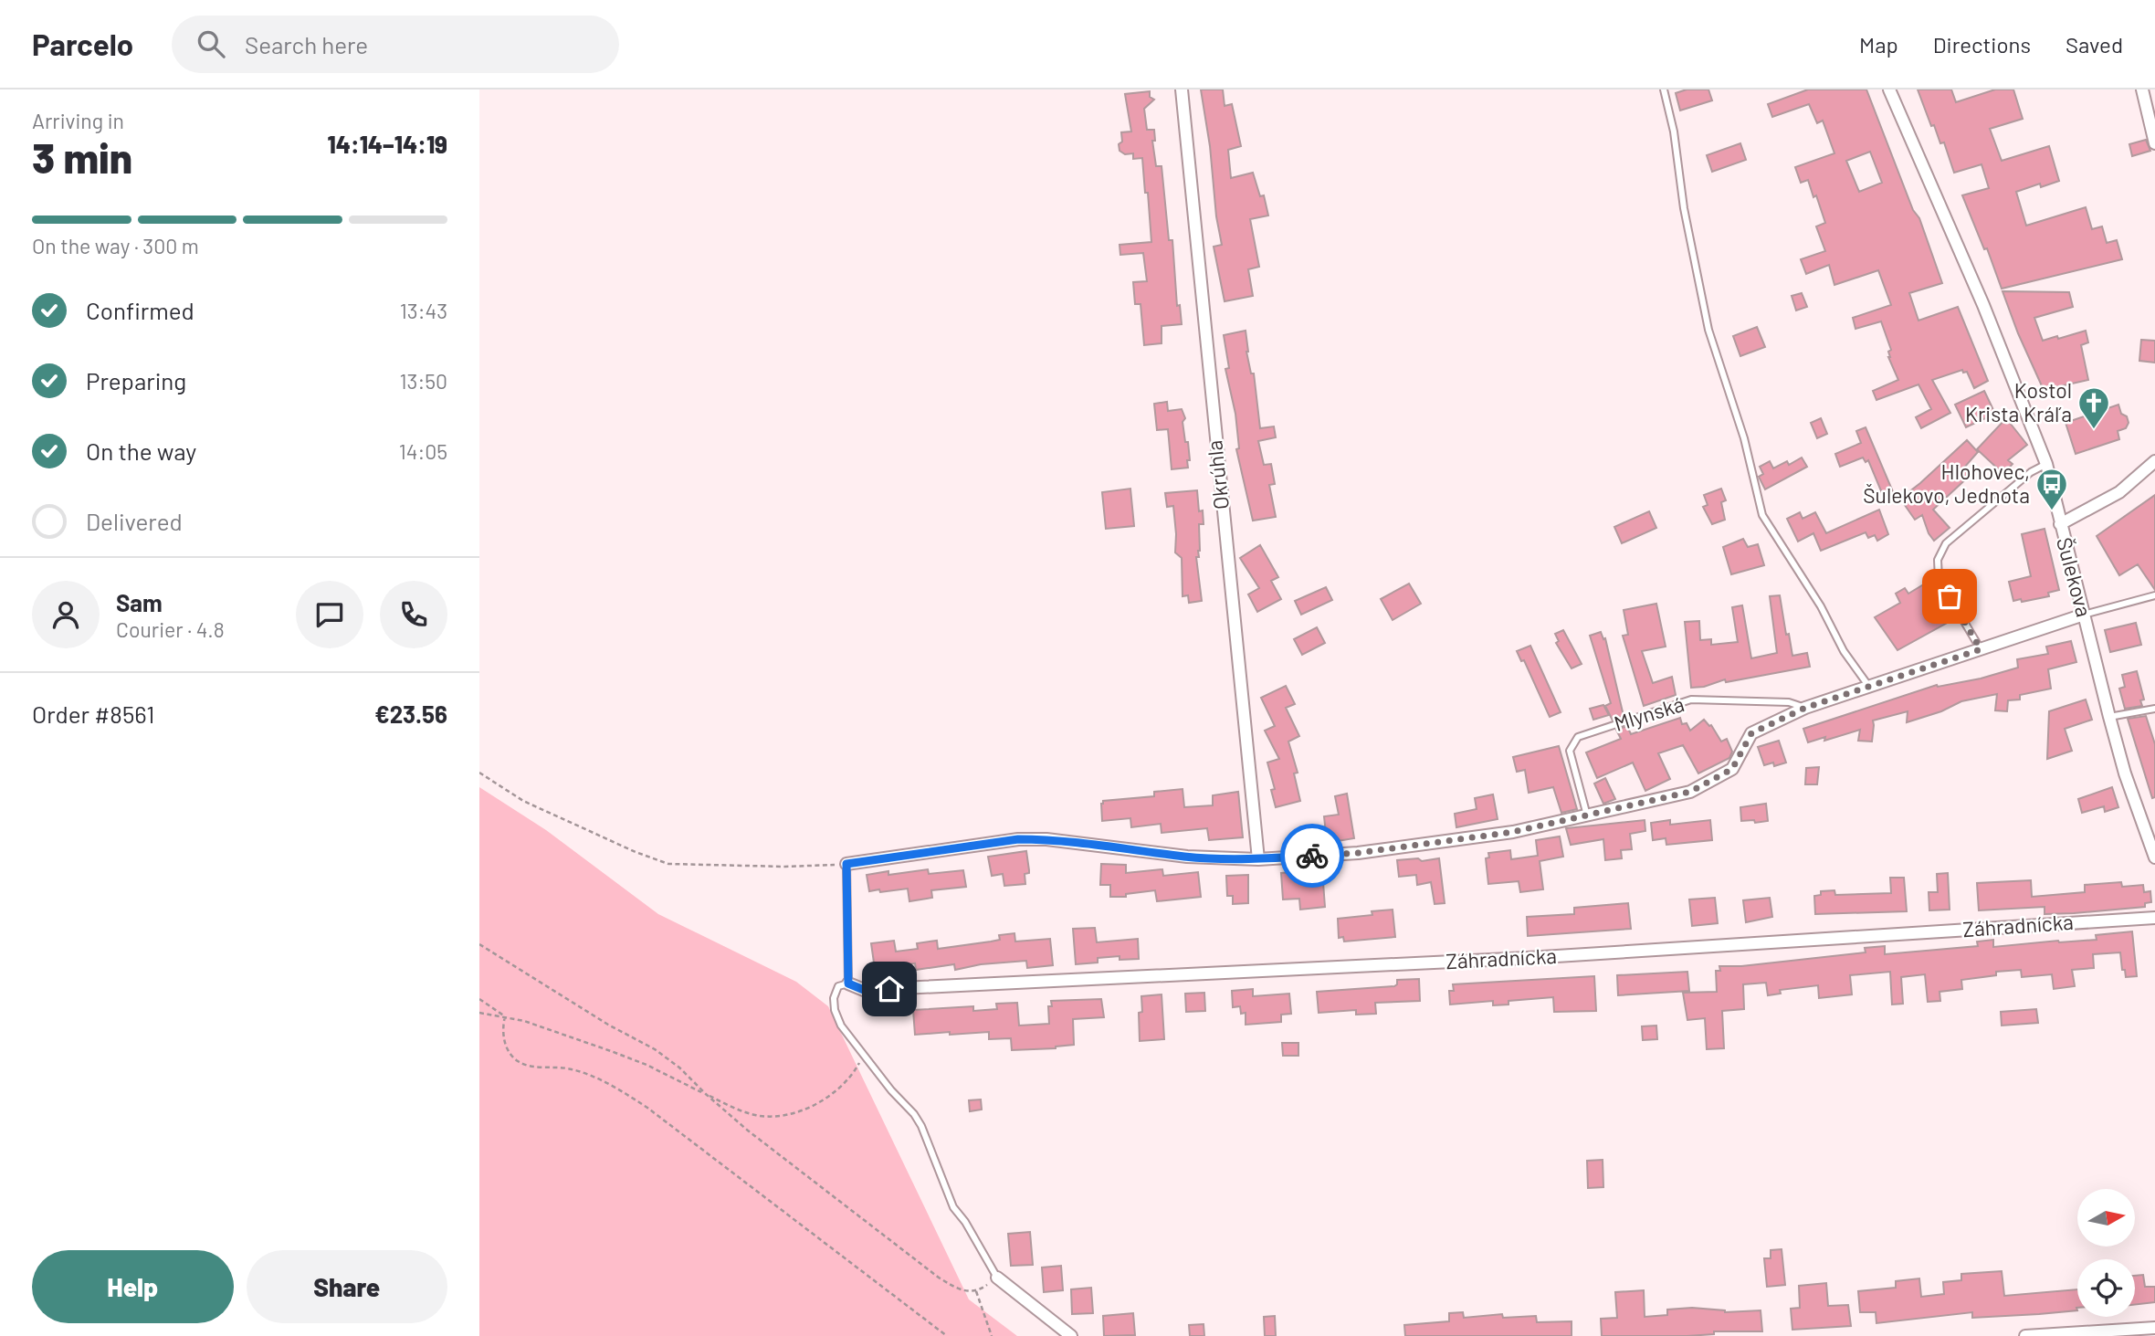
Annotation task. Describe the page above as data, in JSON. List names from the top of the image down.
{
  "streets": {
    "street": [
      "Okrúhla",
      "Šulekova",
      "Mlynská",
      "Záhradnícka"
    ]
  },
  "crossings": [
    ["Okrúhla", "Mlynská"],
    ["Šulekova", "Mlynská"]
  ],
  "places": {
    "church": ["Kostol Krista Kráľa"],
    "bus stop": ["Hlohovec, Šulekovo, Jednota"]
  },
  "north": "right",
  "page": {
    "header": "Parcelo",
    "search": "Search here",
    "nav": ["Map", "Directions", "Saved"],
    "heading": ["3 min", "Arriving in", "14:14–14:19"],
    "panel": [
      "Sam",
      "Courier · 4.8",
      "Order #8561",
      "€23.56"
    ],
    "bar": "On the way · 300 m",
    "list": [
      ["Confirmed", "13:43"],
      ["Preparing", "13:50"],
      ["On the way", "14:05"],
      "Delivered"
    ],
    "buttons": ["Help", "Share"]
  }
}
